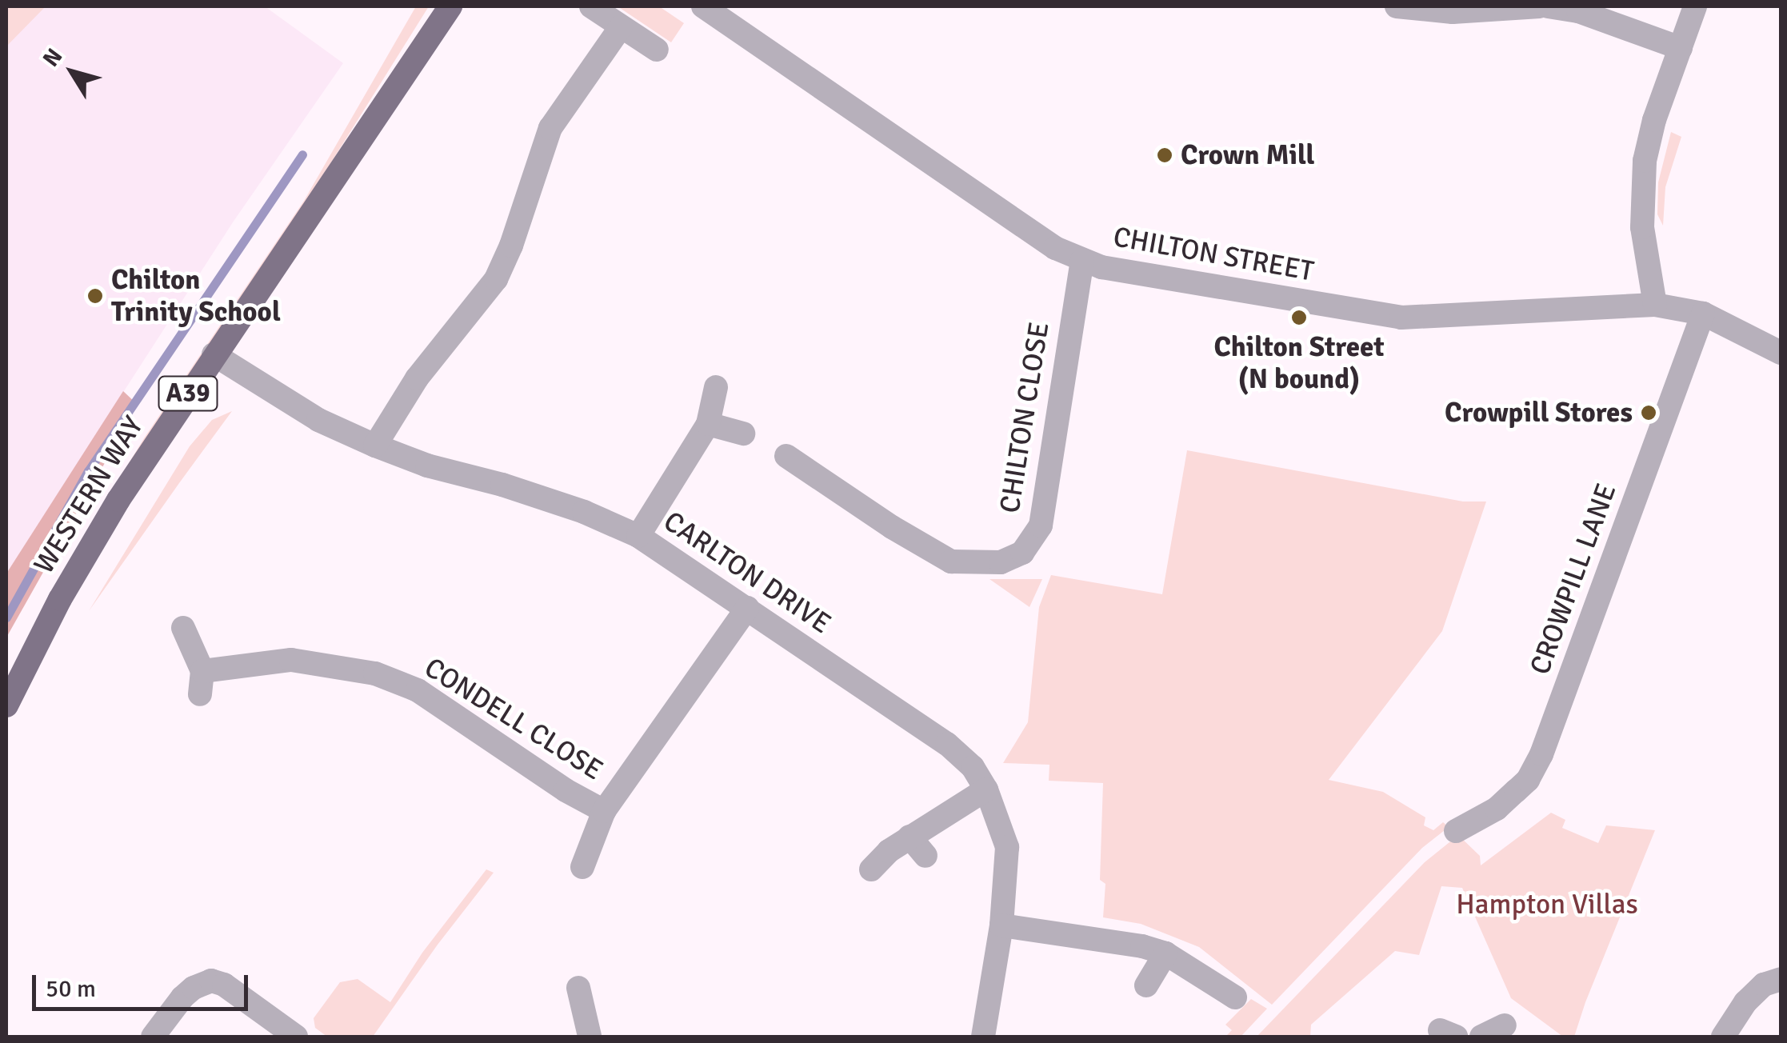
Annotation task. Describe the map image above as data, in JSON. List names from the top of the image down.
{
  "streets": {
    "main road": ["A39", "WESTERN WAY"],
    "street": [
      "CHILTON STREET",
      "CHILTON CLOSE",
      "CARLTON DRIVE",
      "CROWPILL LANE",
      "CONDELL CLOSE"
    ]
  },
  "crossings": [
    ["CHILTON STREET", "CHILTON CLOSE"],
    ["CHILTON STREET", "CROWPILL LANE"],
    ["WESTERN WAY", "CARLTON DRIVE"]
  ],
  "parks": ["Hampton Villas"],
  "places": [
    "Crown Mill",
    "Chilton Trinity School",
    "Chilton Street (N bound)",
    "Crowpill Stores"
  ],
  "scale_bar": "50 m",
  "north": "top left"
}
